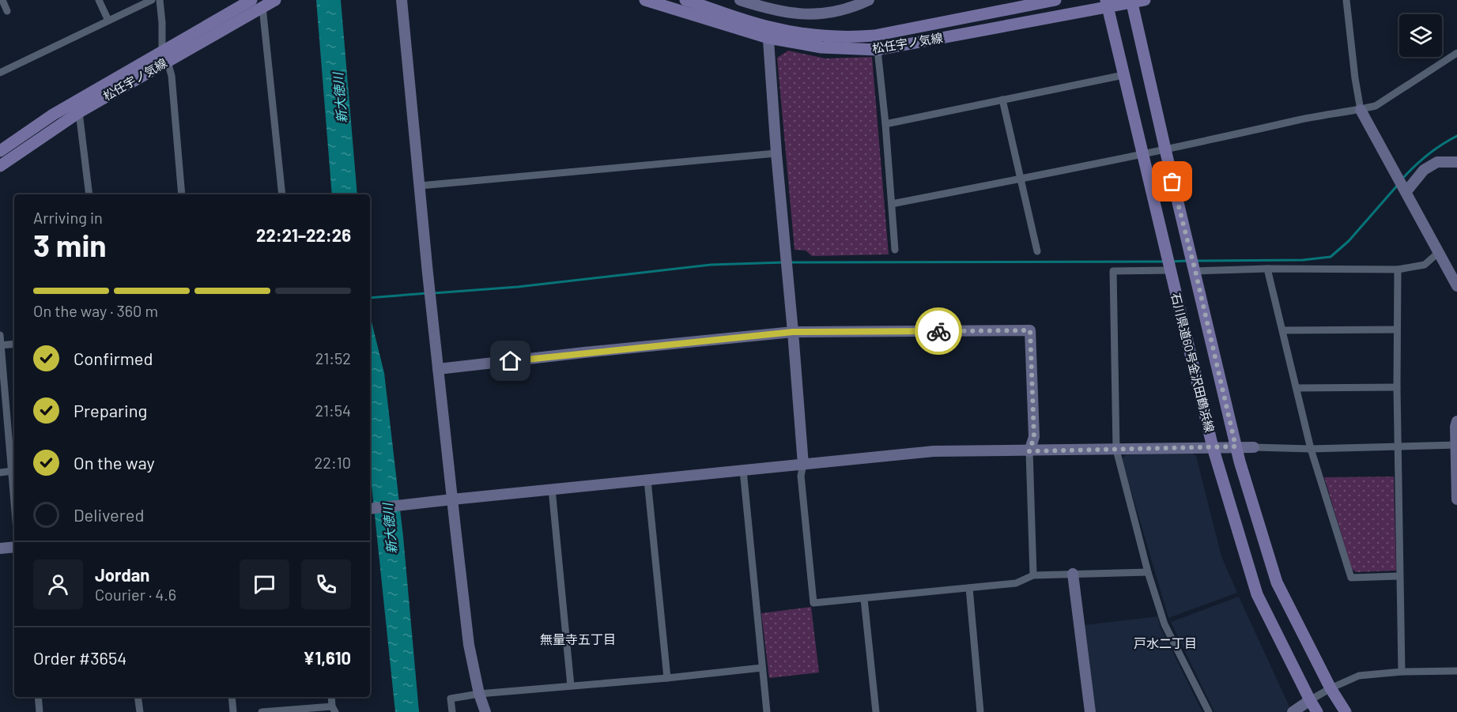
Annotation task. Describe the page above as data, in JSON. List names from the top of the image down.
{
  "streets": {
    "main road": ["松任宇ノ気線", "石川県道60号金沢田鶴浜線"]
  },
  "crossings": [
    ["松任宇ノ気線", "石川県道60号金沢田鶴浜線"]
  ],
  "districts": ["無量寺五丁目", "戸水二丁目"],
  "water": ["新大徳川"],
  "page": {
    "heading": ["3 min", "Arriving in", "22:21–22:26"],
    "panel": [
      "Jordan",
      "Courier · 4.6",
      "Order #3654",
      "¥1,610"
    ],
    "bar": "On the way · 360 m",
    "list": [
      ["Confirmed", "21:52"],
      ["Preparing", "21:54"],
      ["On the way", "22:10"],
      "Delivered"
    ]
  }
}
